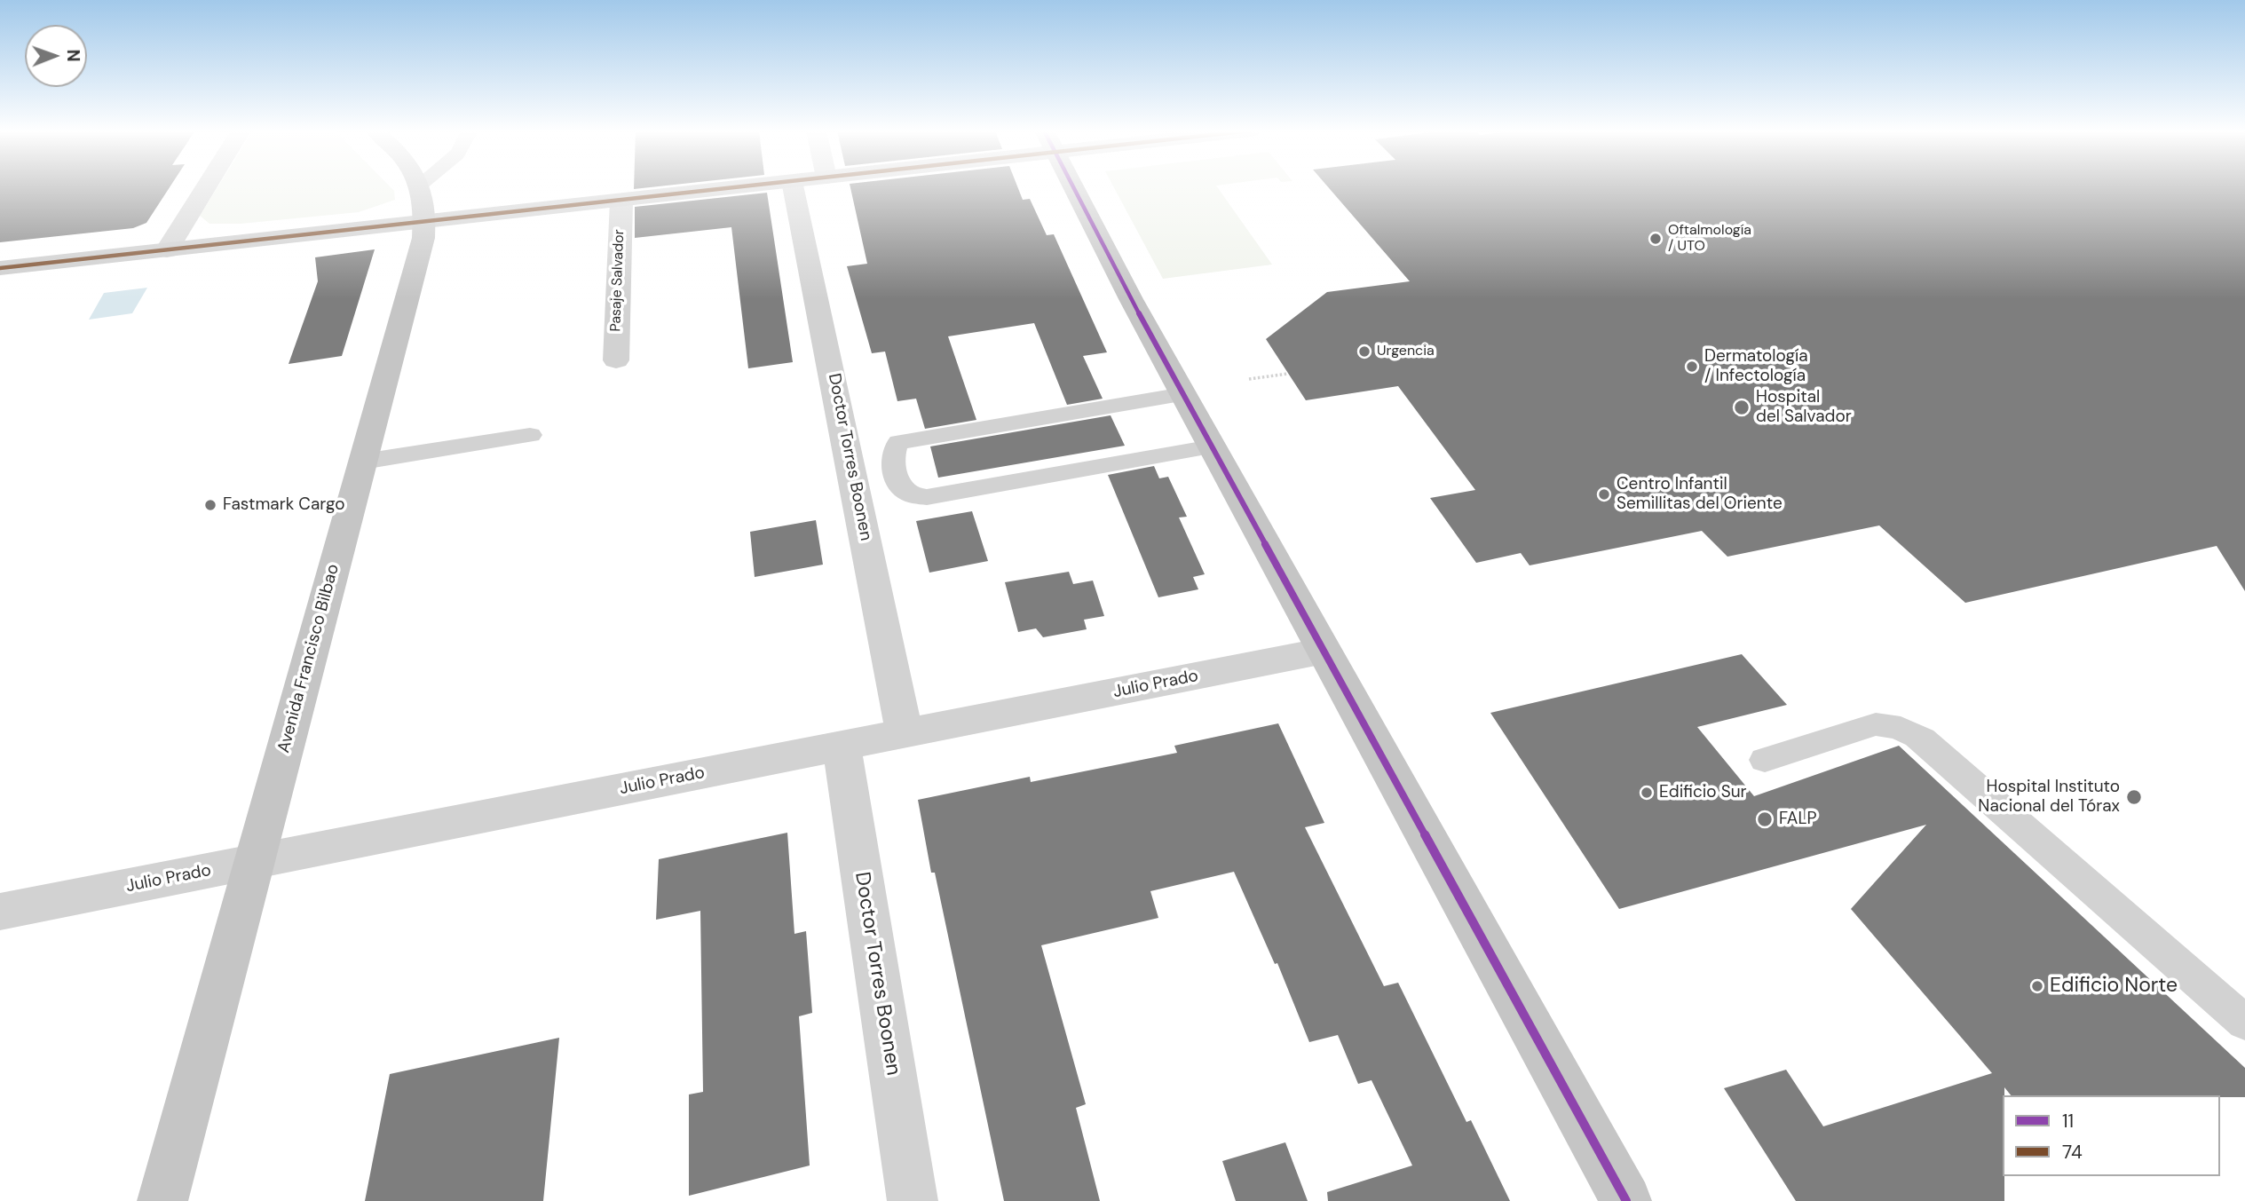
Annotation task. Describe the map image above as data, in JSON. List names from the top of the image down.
{
  "streets": {
    "main road": ["Avenida Francisco Bilbao"],
    "street": ["Pasaje Salvador", "Doctor Torres Boonen", "Julio Prado"]
  },
  "crossings": [
    ["Doctor Torres Boonen", "Julio Prado"],
    ["Avenida Francisco Bilbao", "Julio Prado"]
  ],
  "places": [
    "Oftalmología / UTO",
    "Urgencia",
    "Dermatología / Infectología",
    "Hospital del Salvador",
    "Centro Infantil Semillitas del Oriente",
    "Fastmark Cargo",
    "Edificio Sur",
    "Hospital Instituto Nacional del Tórax",
    "FALP",
    "Edificio Norte"
  ],
  "lines": ["transit line 11", "transit line 74"],
  "legend": ["11", "74"],
  "north": "right"
}
